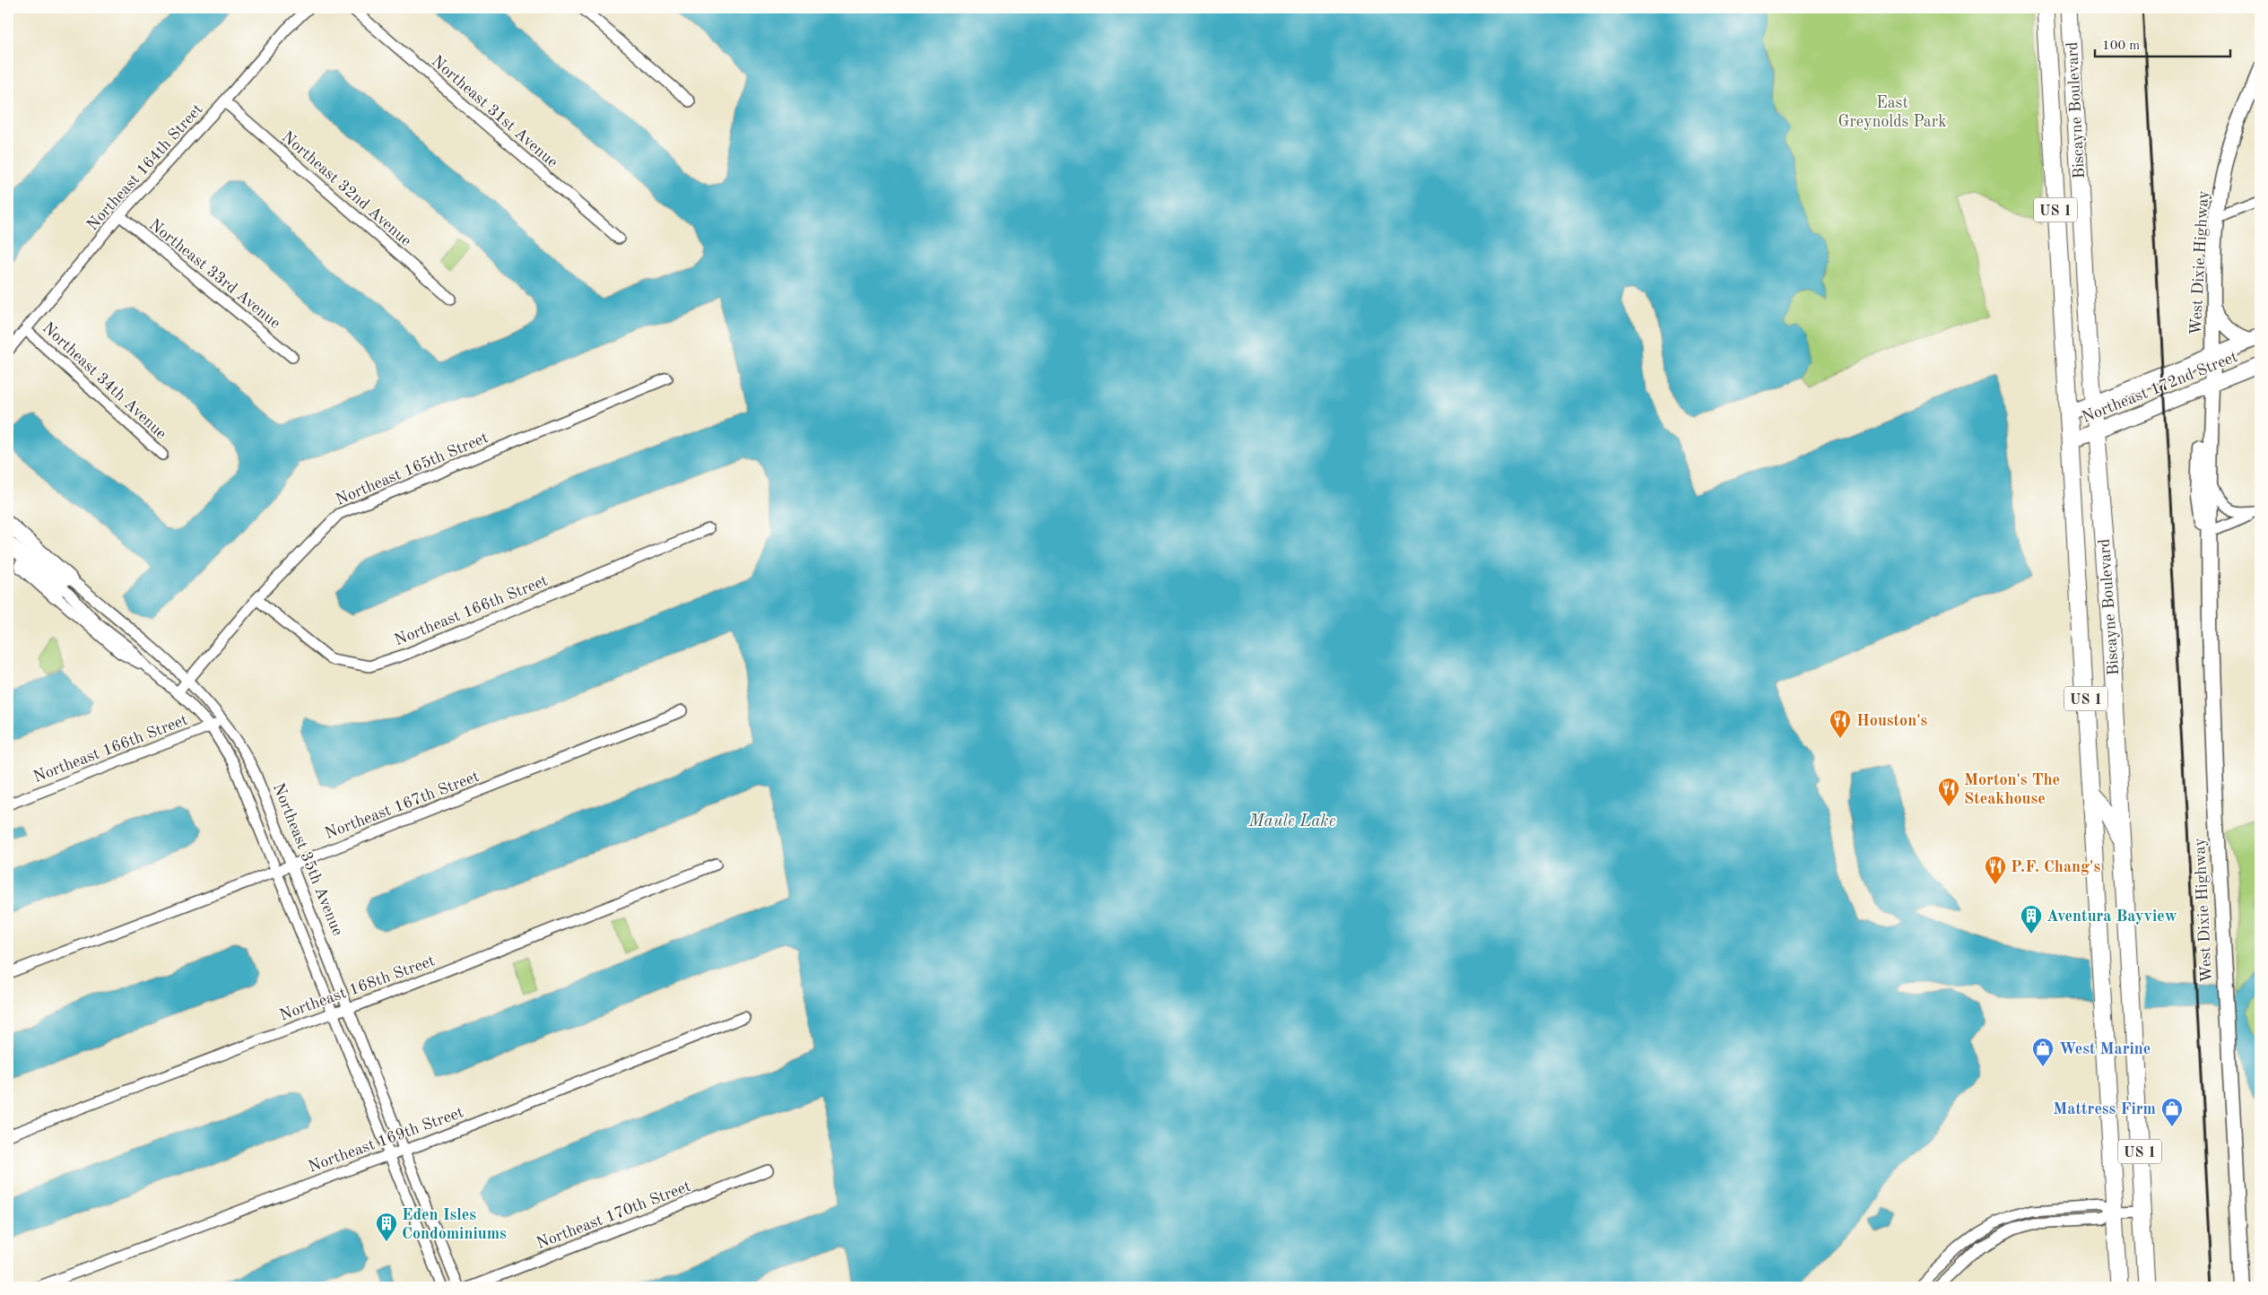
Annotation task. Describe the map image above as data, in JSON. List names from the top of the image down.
{
  "streets": {
    "main road": ["Biscayne Boulevard", "US 1"],
    "street": [
      "Northeast 31st Avenue",
      "Northeast 164th Street",
      "Northeast 32nd Avenue",
      "West Dixie Highway",
      "Northeast 33rd Avenue",
      "Northeast 34th Avenue",
      "Northeast 172nd Street",
      "Northeast 165th Street",
      "Northeast 166th Street",
      "Northeast 167th Street",
      "Northeast 35th Avenue",
      "Northeast 168th Street",
      "Northeast 169th Street",
      "Northeast 170th Street"
    ]
  },
  "crossings": [
    ["Biscayne Boulevard", "Northeast 172nd Street"],
    ["Northeast 164th Street", "Northeast 32nd Avenue"],
    ["Northeast 164th Street", "Northeast 33rd Avenue"],
    ["Northeast 164th Street", "Northeast 34th Avenue"],
    ["West Dixie Highway", "Northeast 172nd Street"],
    ["Northeast 165th Street", "Northeast 166th Street"],
    ["Northeast 165th Street", "Northeast 35th Avenue"],
    ["Northeast 166th Street", "Northeast 35th Avenue"],
    ["Northeast 167th Street", "Northeast 35th Avenue"],
    ["Northeast 35th Avenue", "Northeast 168th Street"],
    ["Northeast 35th Avenue", "Northeast 169th Street"]
  ],
  "water": ["Maule Lake"],
  "parks": ["East Greynolds Park"],
  "places": {
    "restaurant": ["Houston's", "Morton's The Steakhouse", "P.F. Chang's"],
    "building": ["Aventura Bayview", "Eden Isles Condominiums"],
    "shop": ["West Marine", "Mattress Firm"]
  },
  "scale_bar": "100 m"
}
